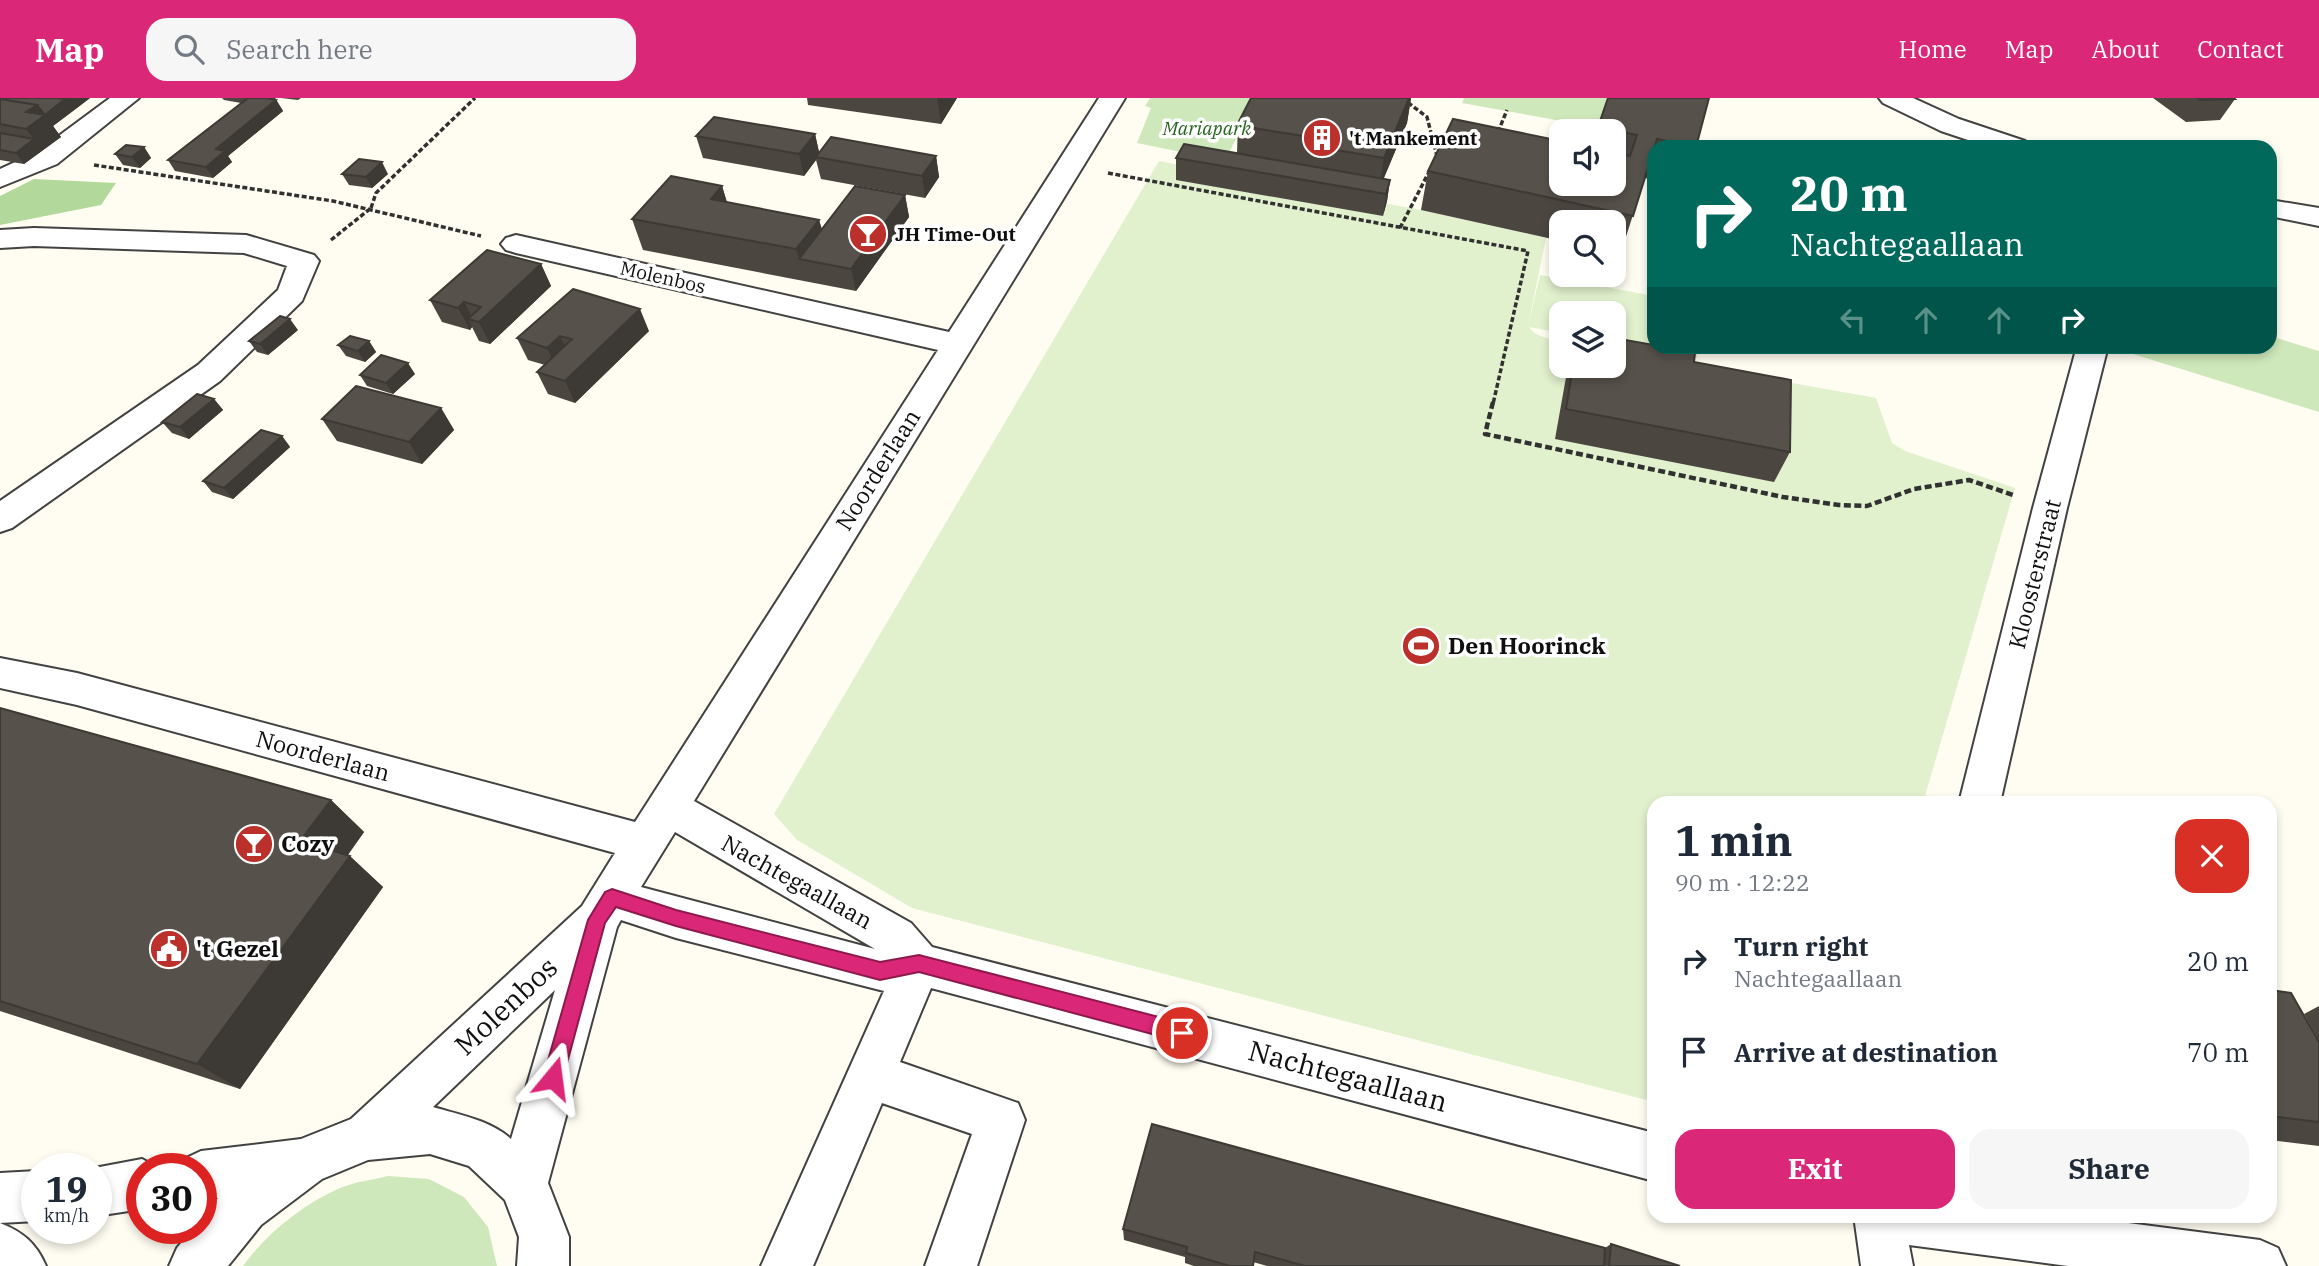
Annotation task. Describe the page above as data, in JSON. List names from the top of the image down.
{
  "streets": {
    "street": [
      "Molenbos",
      "Noorderlaan",
      "Kloosterstraat",
      "Nachtegaallaan"
    ]
  },
  "crossings": [
    ["Molenbos", "Noorderlaan"],
    ["Molenbos", "Nachtegaallaan"],
    ["Noorderlaan", "Nachtegaallaan"]
  ],
  "parks": ["Mariapark"],
  "places": {
    "building": ["'t Mankement"],
    "bar": ["JH Time-Out", "Cozy"],
    "sports": ["Den Hoorinck"],
    "public building": ["'t Gezel"]
  },
  "page": {
    "header": "Map",
    "search": "Search here",
    "nav": [
      "Home",
      "Map",
      "About",
      "Contact"
    ],
    "turn": ["20 m", "Nachtegaallaan"],
    "heading": ["1 min", "90 m · 12:22"],
    "list": [
      {
        "name": "Turn right",
        "note": "Nachtegaallaan",
        "value": "20 m"
      },
      {
        "name": "Arrive at destination",
        "value": "70 m"
      }
    ],
    "buttons": ["Exit", "Share"],
    "speed": "19 km/h",
    "limit": "30"
  }
}
